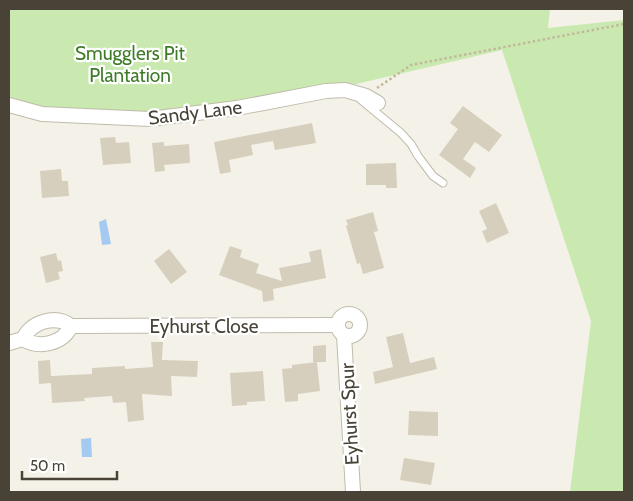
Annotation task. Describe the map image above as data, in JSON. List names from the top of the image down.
{
  "streets": {
    "street": ["Sandy Lane", "Eyhurst Close", "Eyhurst Spur"]
  },
  "crossings": [
    ["Eyhurst Close", "Eyhurst Spur"]
  ],
  "parks": ["Smugglers Pit Plantation"],
  "scale_bar": "50 m"
}
